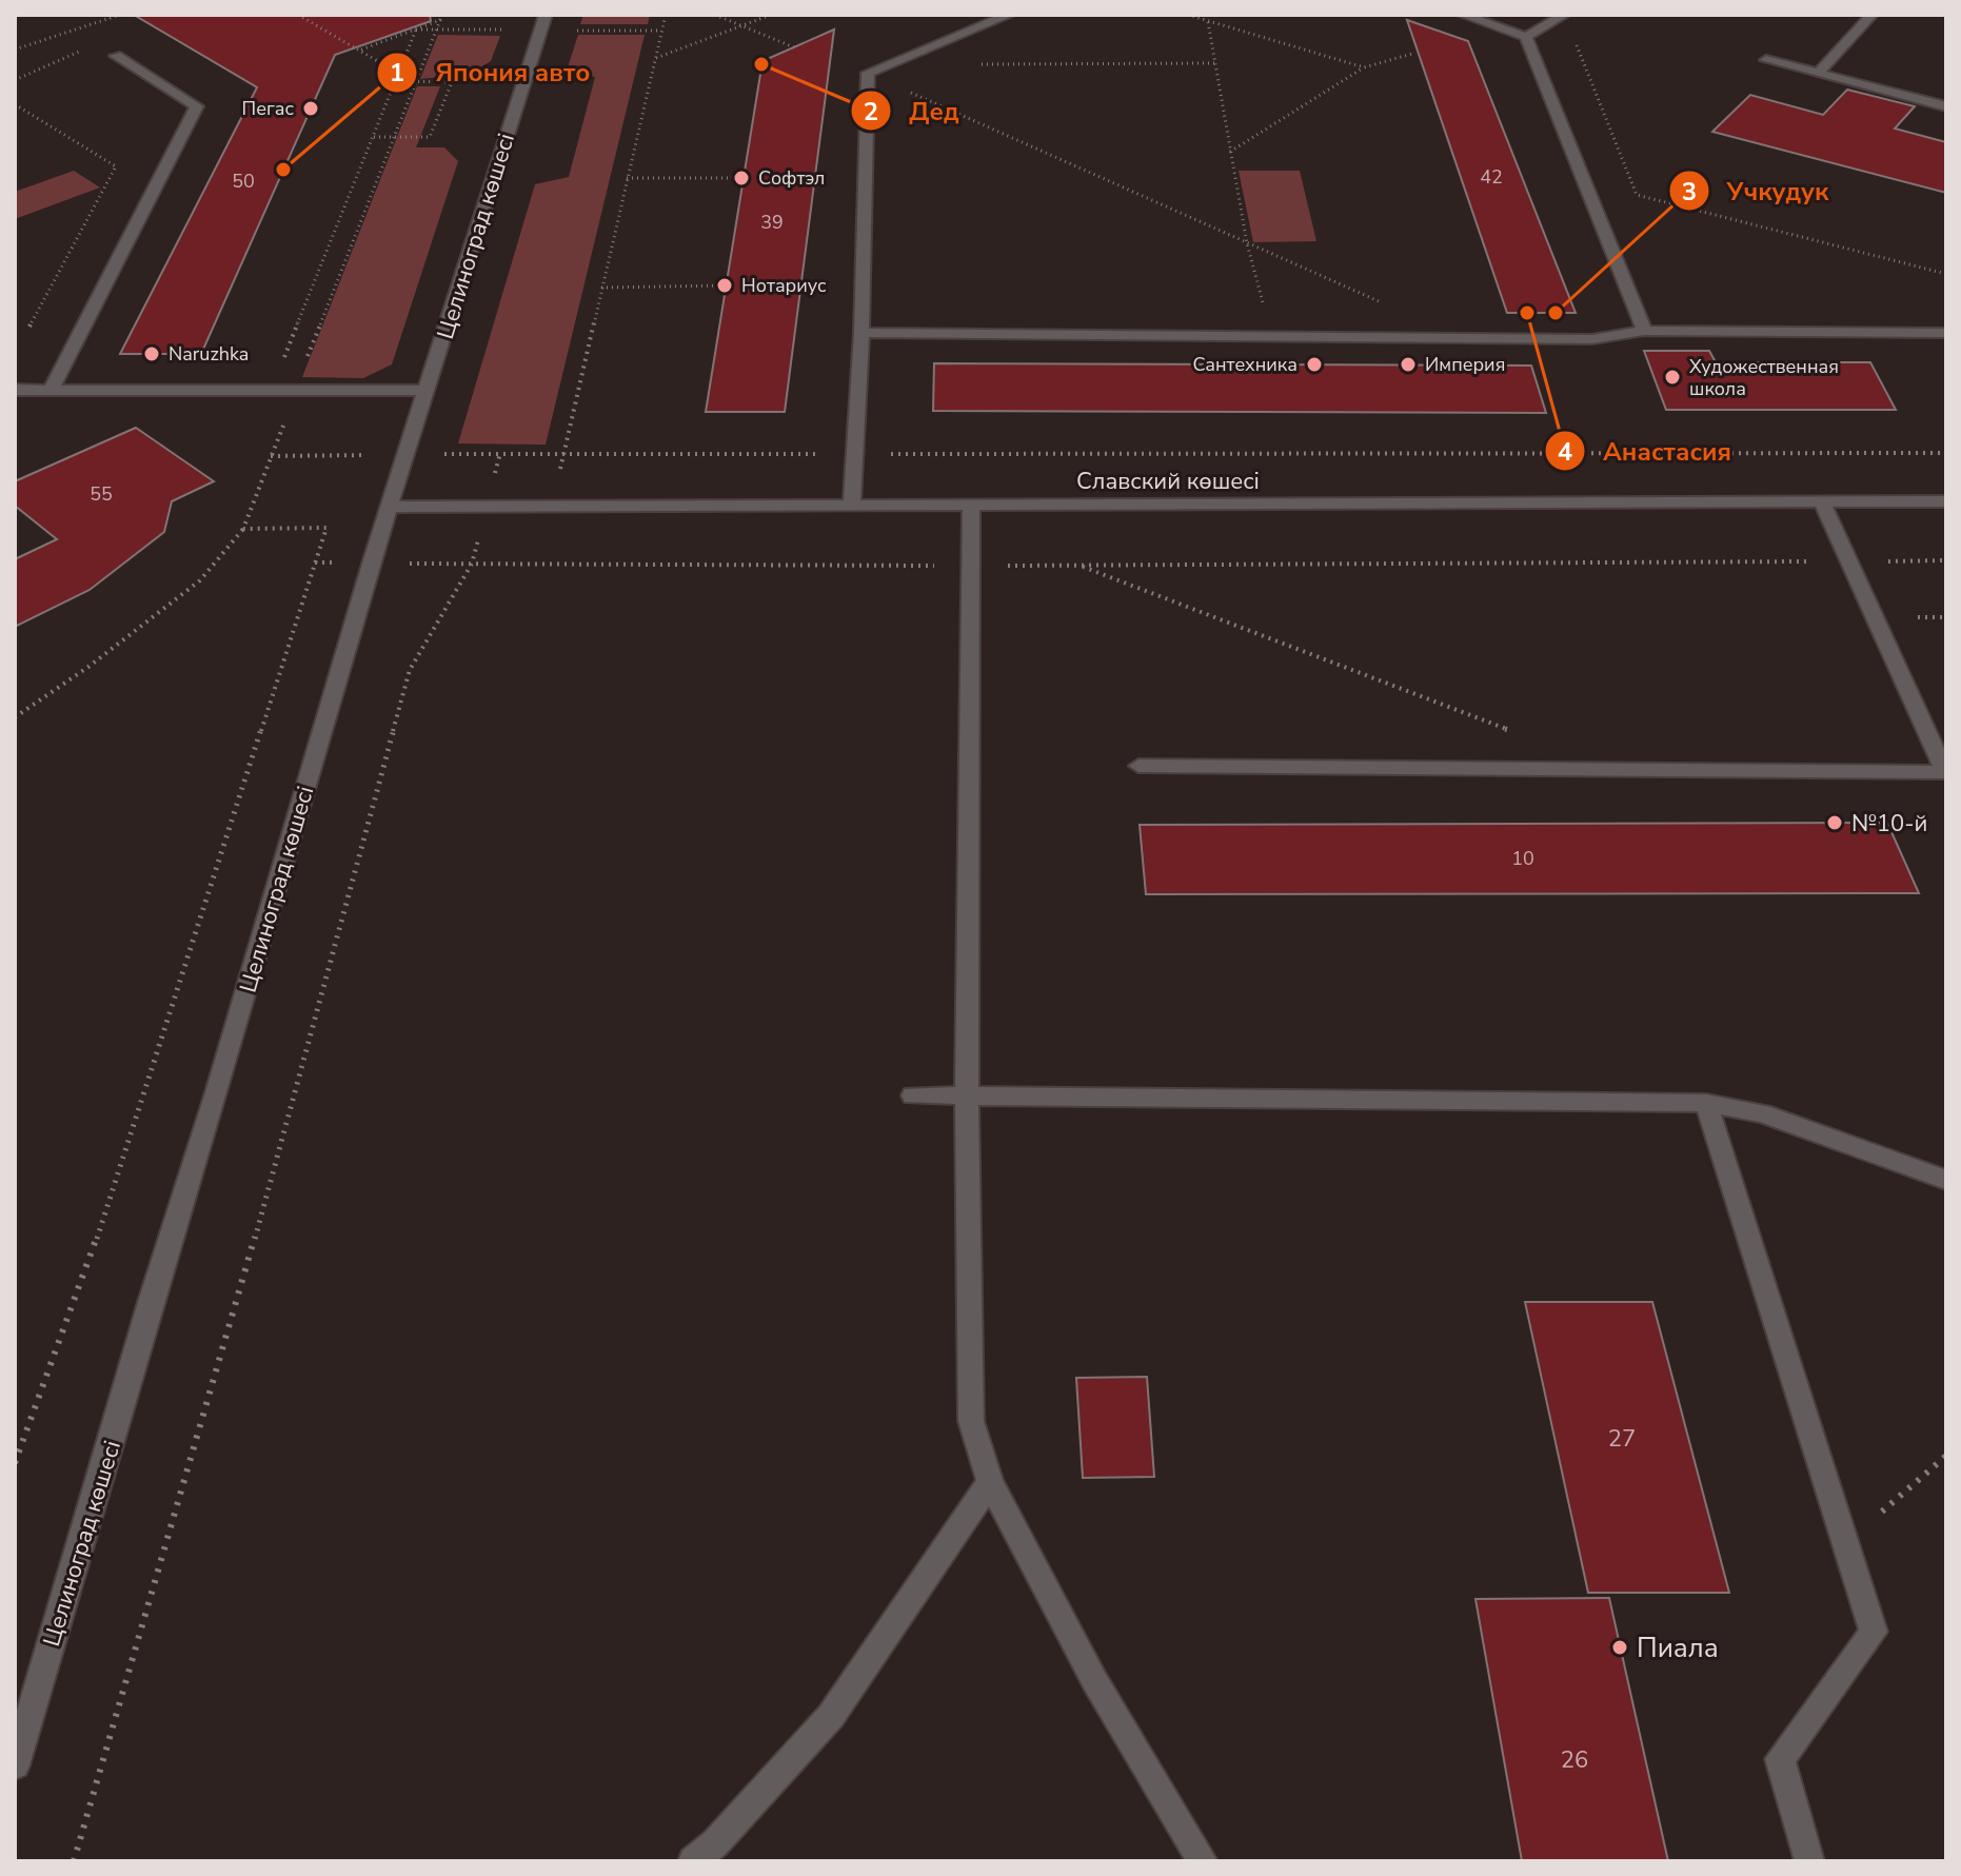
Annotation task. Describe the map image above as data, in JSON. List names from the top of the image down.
{
  "streets": {
    "street": ["Целиноград көшесі", "Славский көшесі"]
  },
  "crossings": [
    ["Целиноград көшесі", "Славский көшесі"]
  ],
  "places": [
    "Дед",
    "Пегас",
    "Япония авто",
    "Софтэл",
    "Нотариус",
    "Анастасия",
    "Учкудук",
    "Naruzhka",
    "Сантехника",
    "Империя",
    "Художественная школа",
    "№10-й",
    "Пиала"
  ],
  "house_numbers": [
    "42",
    "50",
    "39",
    "55",
    "10",
    "27",
    "26"
  ]
}
